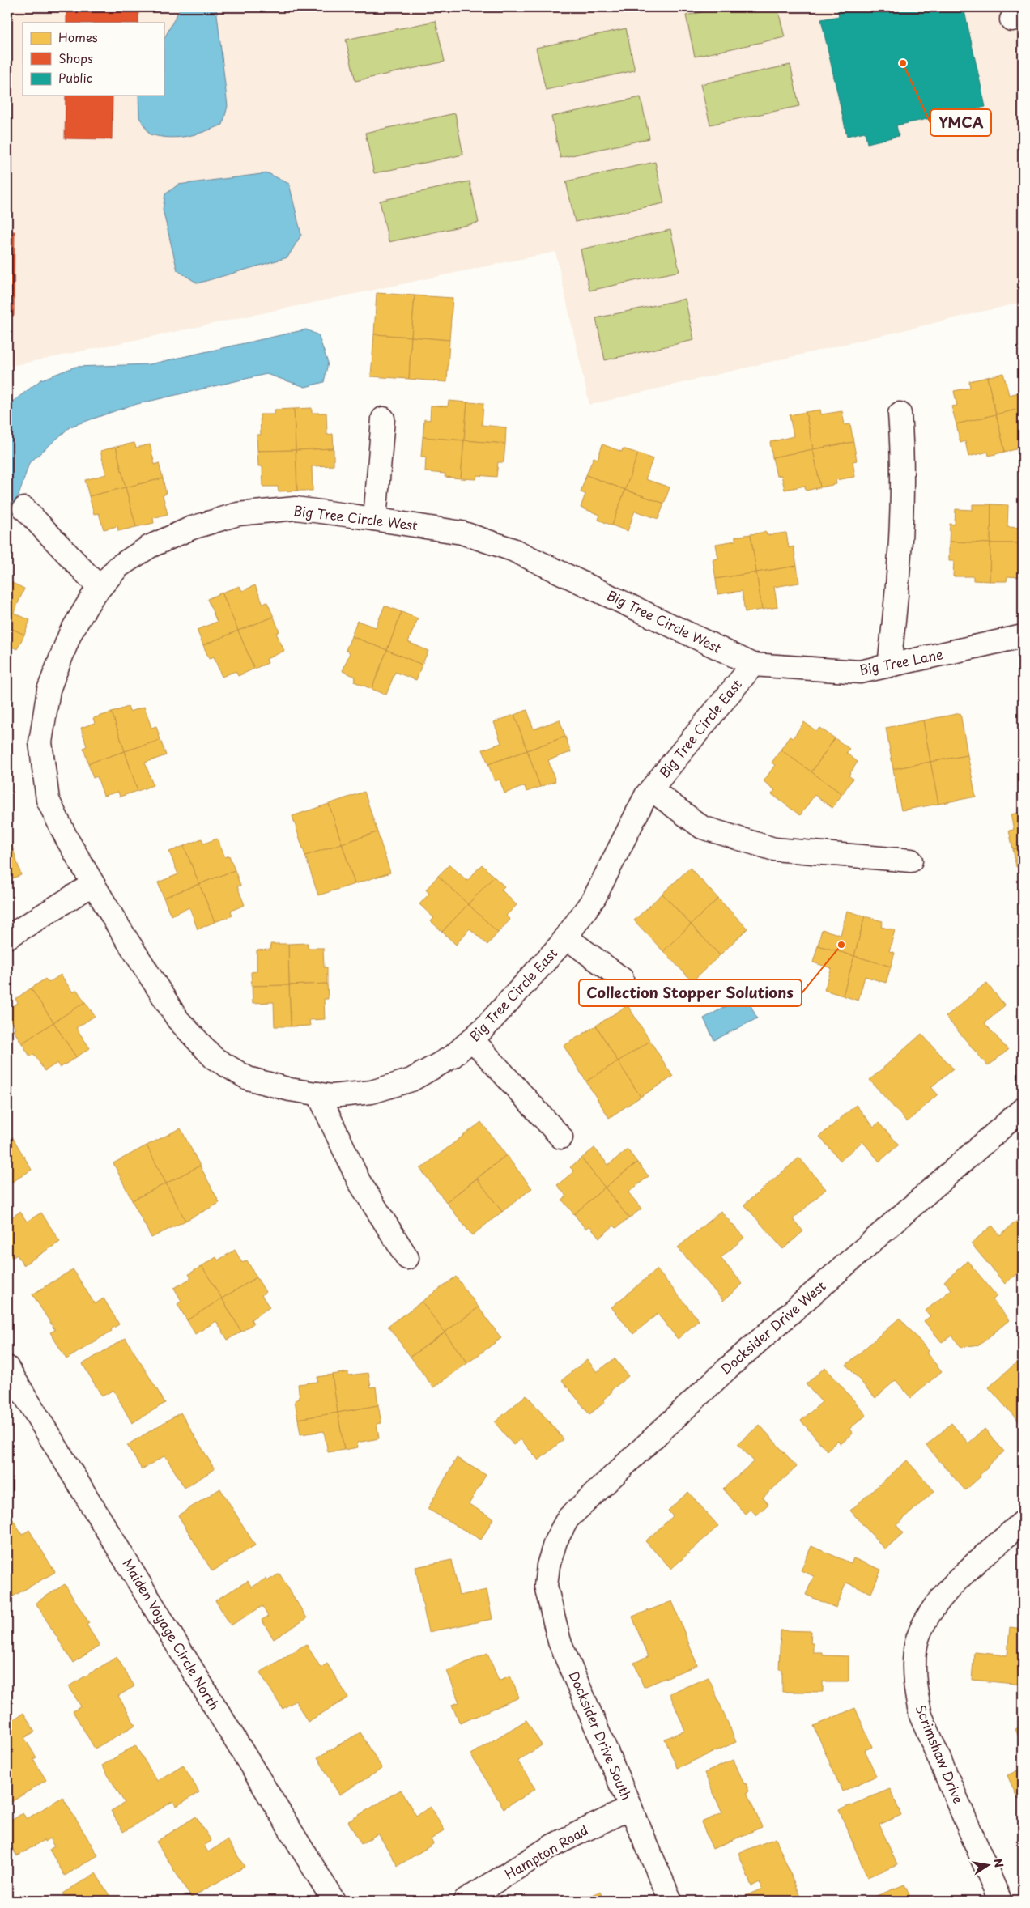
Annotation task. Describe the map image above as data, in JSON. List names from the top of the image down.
{
  "streets": {
    "street": [
      "Big Tree Circle West",
      "Big Tree Lane",
      "Big Tree Circle East",
      "Docksider Drive West",
      "Maiden Voyage Circle North",
      "Docksider Drive South",
      "Scrimshaw Drive",
      "Hampton Road"
    ]
  },
  "crossings": [
    ["Big Tree Circle West", "Big Tree Lane"],
    ["Big Tree Circle West", "Big Tree Circle East"],
    ["Big Tree Lane", "Big Tree Circle East"],
    ["Docksider Drive West", "Docksider Drive South"],
    ["Docksider Drive South", "Hampton Road"]
  ],
  "places": ["YMCA", "Collection Stopper Solutions"],
  "legend": ["Homes", "Shops", "Public"],
  "north": "right"
}
